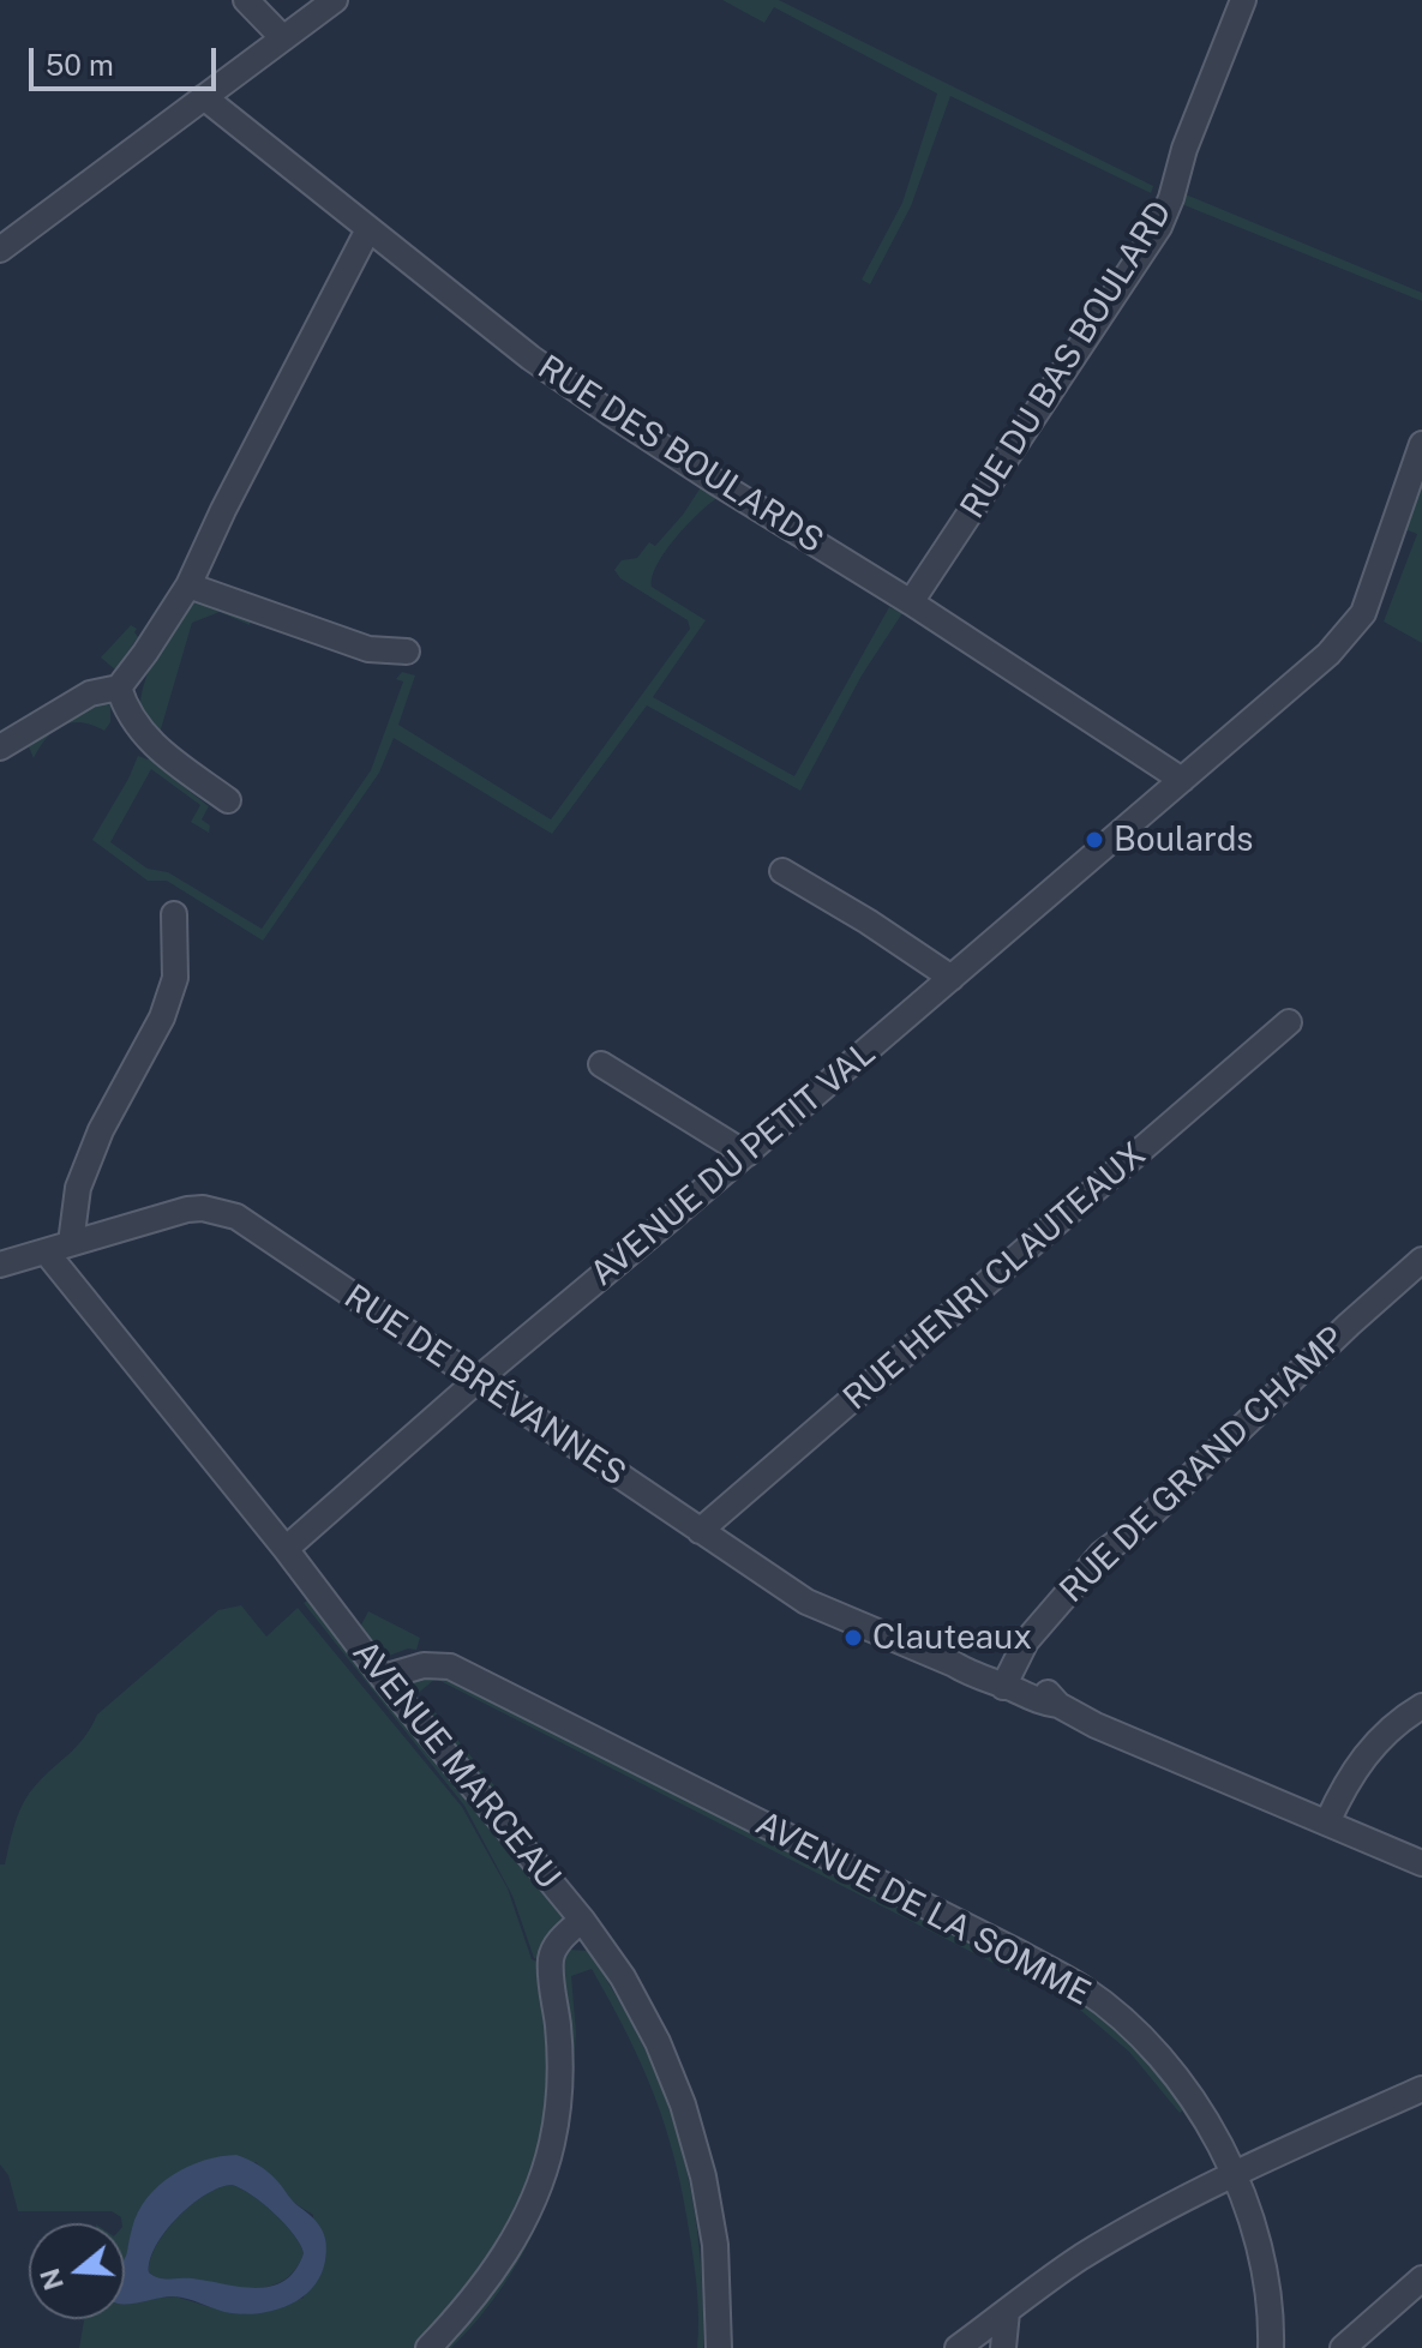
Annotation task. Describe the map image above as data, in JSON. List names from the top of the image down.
{
  "streets": {
    "street": [
      "RUE DU BAS BOULARD",
      "RUE DES BOULARDS",
      "AVENUE DU PETIT VAL",
      "RUE HENRI CLAUTEAUX",
      "RUE DE BRÉVANNES",
      "RUE DE GRAND CHAMP",
      "AVENUE MARCEAU",
      "AVENUE DE LA SOMME"
    ]
  },
  "crossings": [
    ["RUE DU BAS BOULARD", "RUE DES BOULARDS"],
    ["RUE DES BOULARDS", "AVENUE DU PETIT VAL"],
    ["AVENUE DU PETIT VAL", "RUE DE BRÉVANNES"],
    ["AVENUE DU PETIT VAL", "AVENUE MARCEAU"],
    ["RUE HENRI CLAUTEAUX", "RUE DE BRÉVANNES"],
    ["RUE DE BRÉVANNES", "RUE DE GRAND CHAMP"],
    ["RUE DE BRÉVANNES", "AVENUE MARCEAU"],
    ["AVENUE MARCEAU", "AVENUE DE LA SOMME"]
  ],
  "places": ["Boulards", "Clauteaux"],
  "scale_bar": "50 m",
  "north": "left"
}
